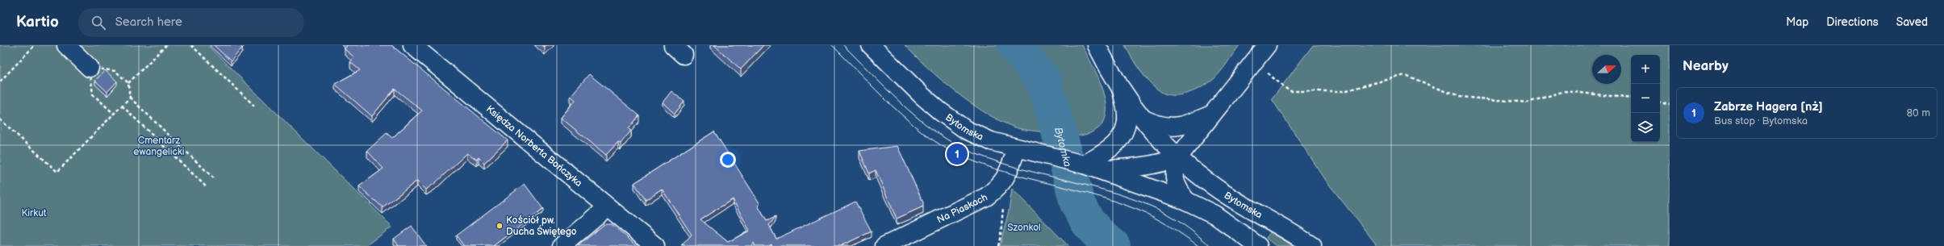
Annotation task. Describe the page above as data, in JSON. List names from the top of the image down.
{
  "streets": {
    "street": ["Bytomska", "Księdza Norberta Bończyka", "Na Piaskach"]
  },
  "crossings": [
    ["Bytomska", "Na Piaskach"]
  ],
  "water": ["Bytomka"],
  "parks": ["Cmentarz ewangelicki", "Kirkut", "Szonkol"],
  "places": ["Kościół pw. Ducha Świętego"],
  "north": "right",
  "page": {
    "header": "Kartio",
    "search": "Search here",
    "nav": ["Map", "Directions", "Saved"],
    "heading": "Nearby",
    "map_buttons": ["+", "−"],
    "list": [
      {
        "mark": "1",
        "name": "Zabrze Hagera [nż]",
        "note": "Bus stop · Bytomska",
        "value": "80 m"
      }
    ],
    "pins": "1"
  }
}
